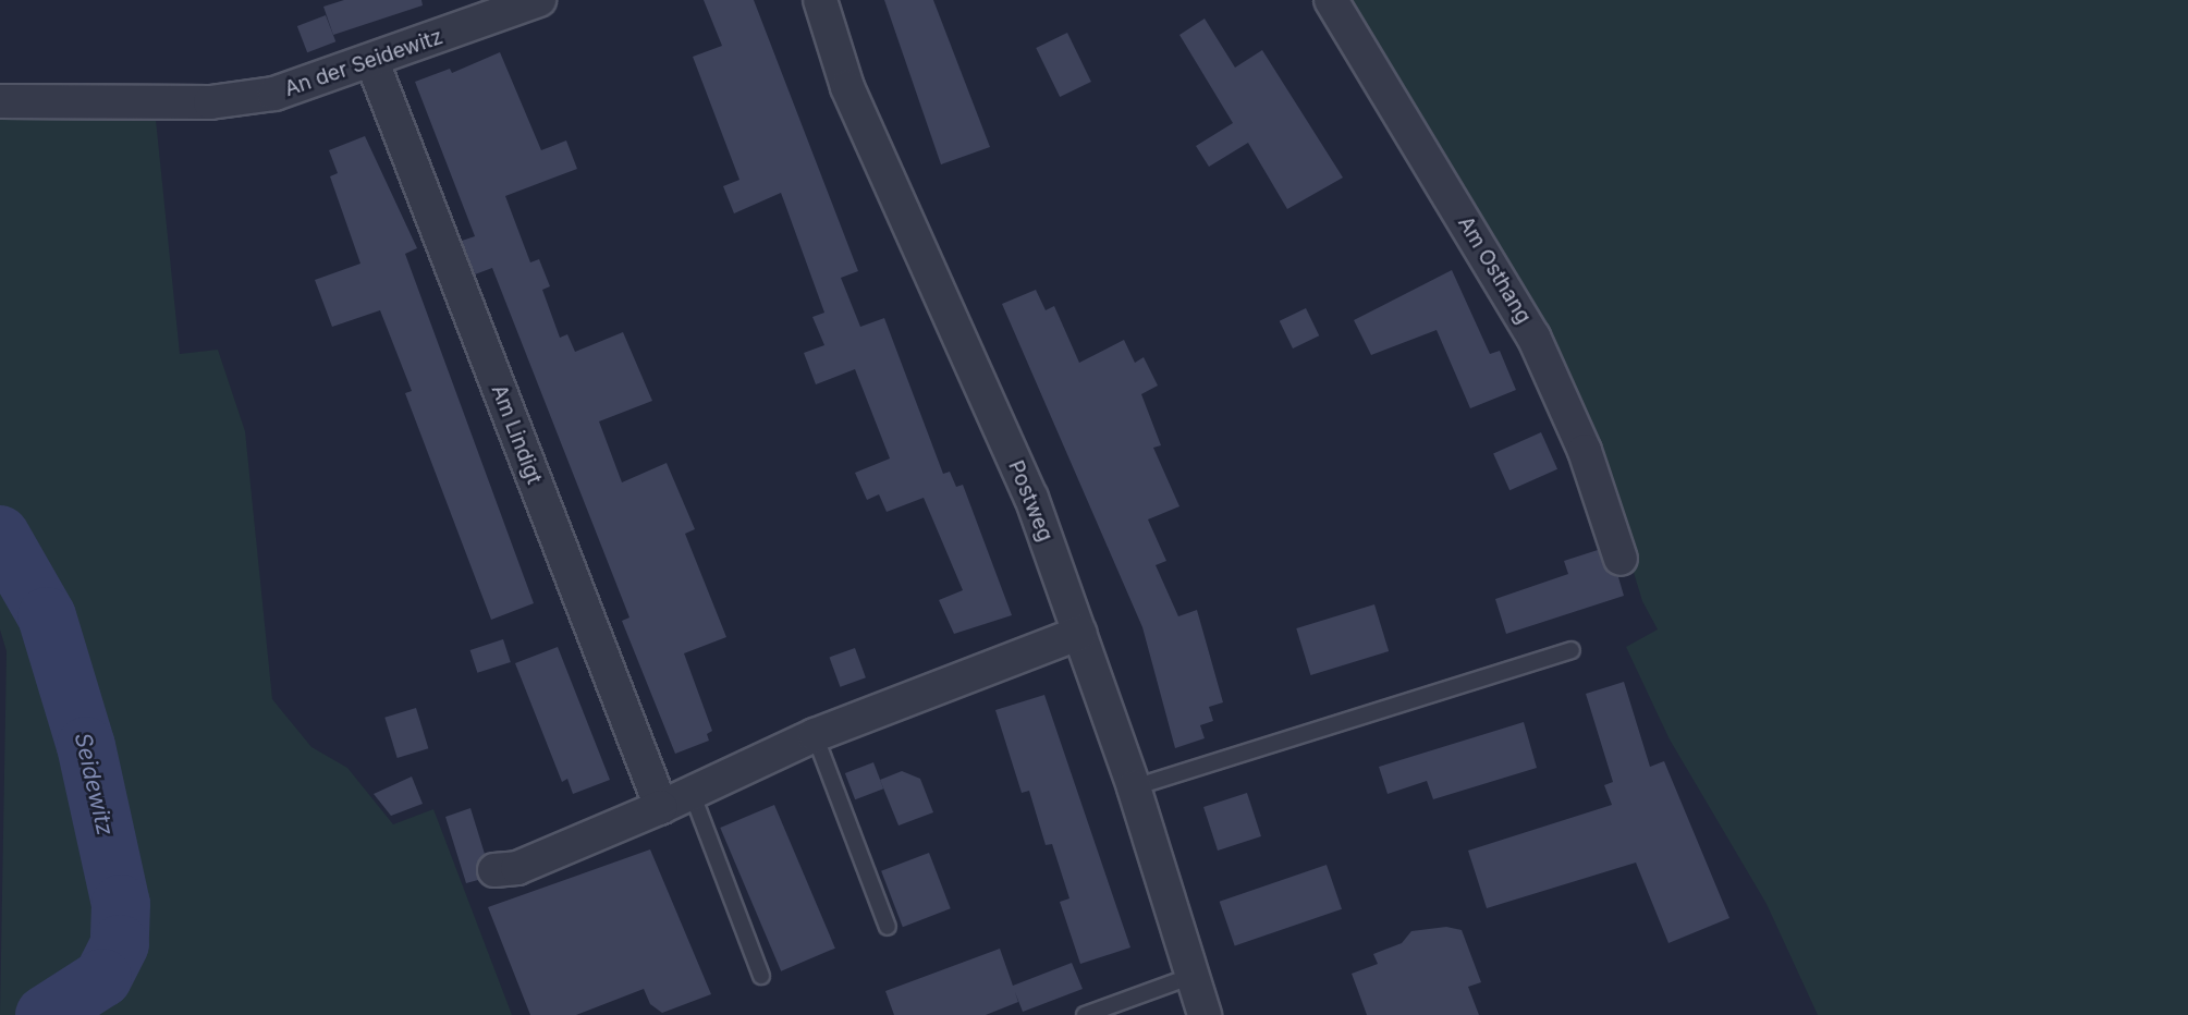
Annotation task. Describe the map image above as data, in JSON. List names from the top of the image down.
{
  "streets": {
    "street": [
      "An der Seidewitz",
      "Am Osthang",
      "Am Lindigt",
      "Postweg"
    ]
  },
  "crossings": [
    ["An der Seidewitz", "Am Lindigt"]
  ],
  "water": ["Seidewitz"]
}
